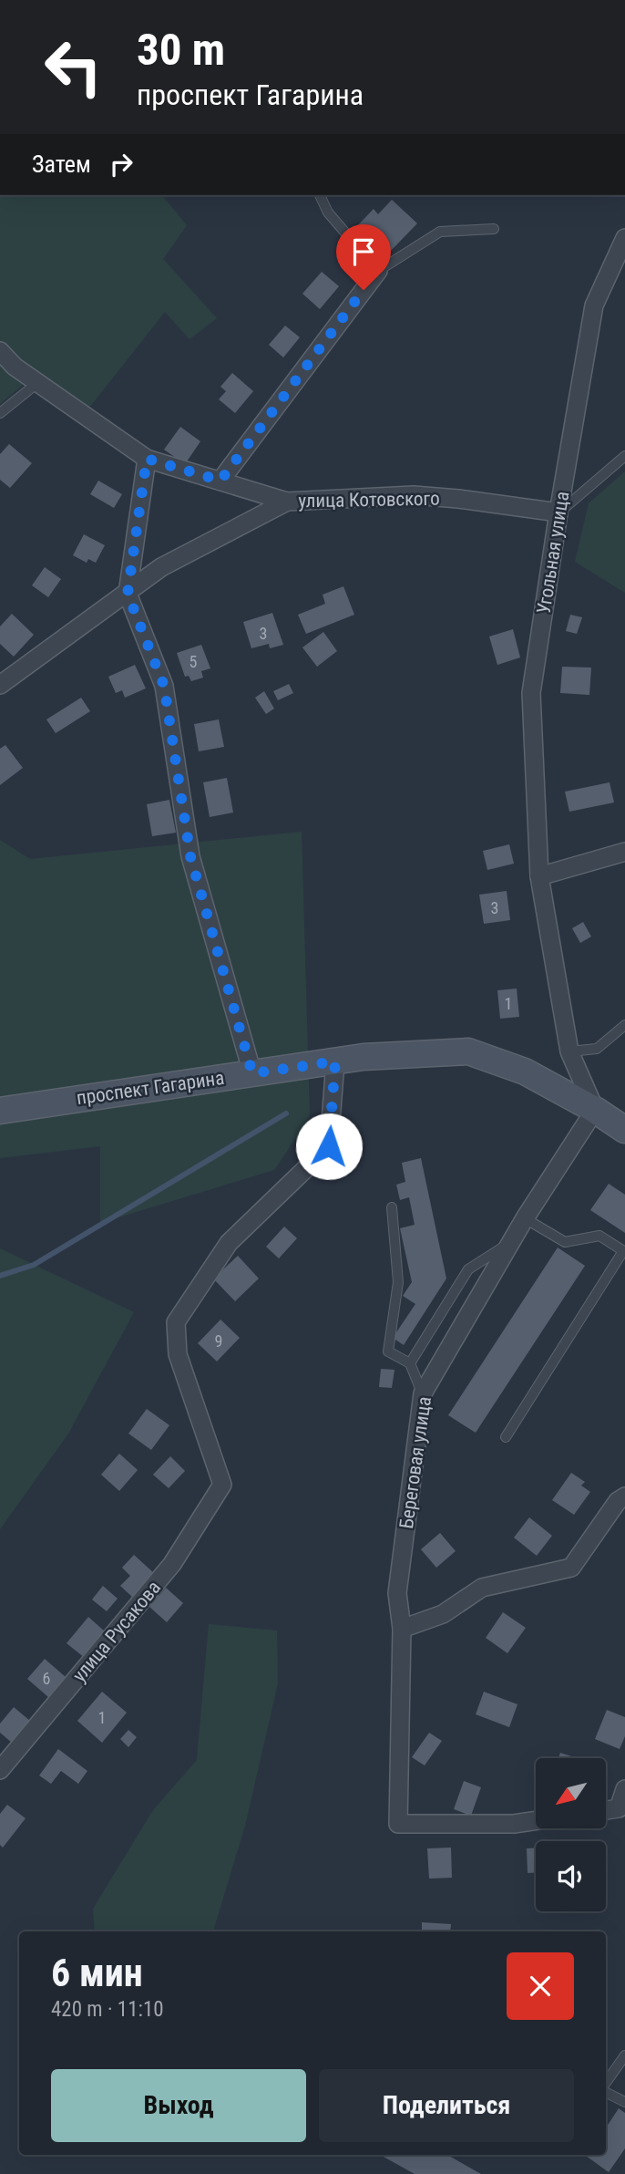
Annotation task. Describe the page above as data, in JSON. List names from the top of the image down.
{
  "streets": {
    "main road": ["проспект Гагарина"],
    "street": [
      "улица Котовского",
      "Угольная улица",
      "Береговая улица",
      "улица Русакова"
    ]
  },
  "crossings": [
    ["улица Котовского", "Угольная улица"],
    ["Угольная улица", "проспект Гагарина"],
    ["Угольная улица", "Береговая улица"],
    ["проспект Гагарина", "Береговая улица"],
    ["проспект Гагарина", "улица Русакова"]
  ],
  "house_numbers": [
    "3",
    "5",
    "3",
    "1",
    "9",
    "6",
    "1"
  ],
  "north": "bottom left",
  "page": {
    "turn": ["30 m", "проспект Гагарина"],
    "then": "Затем",
    "heading": ["6 мин", "420 m · 11:10"],
    "buttons": ["Выход", "Поделиться"]
  }
}
